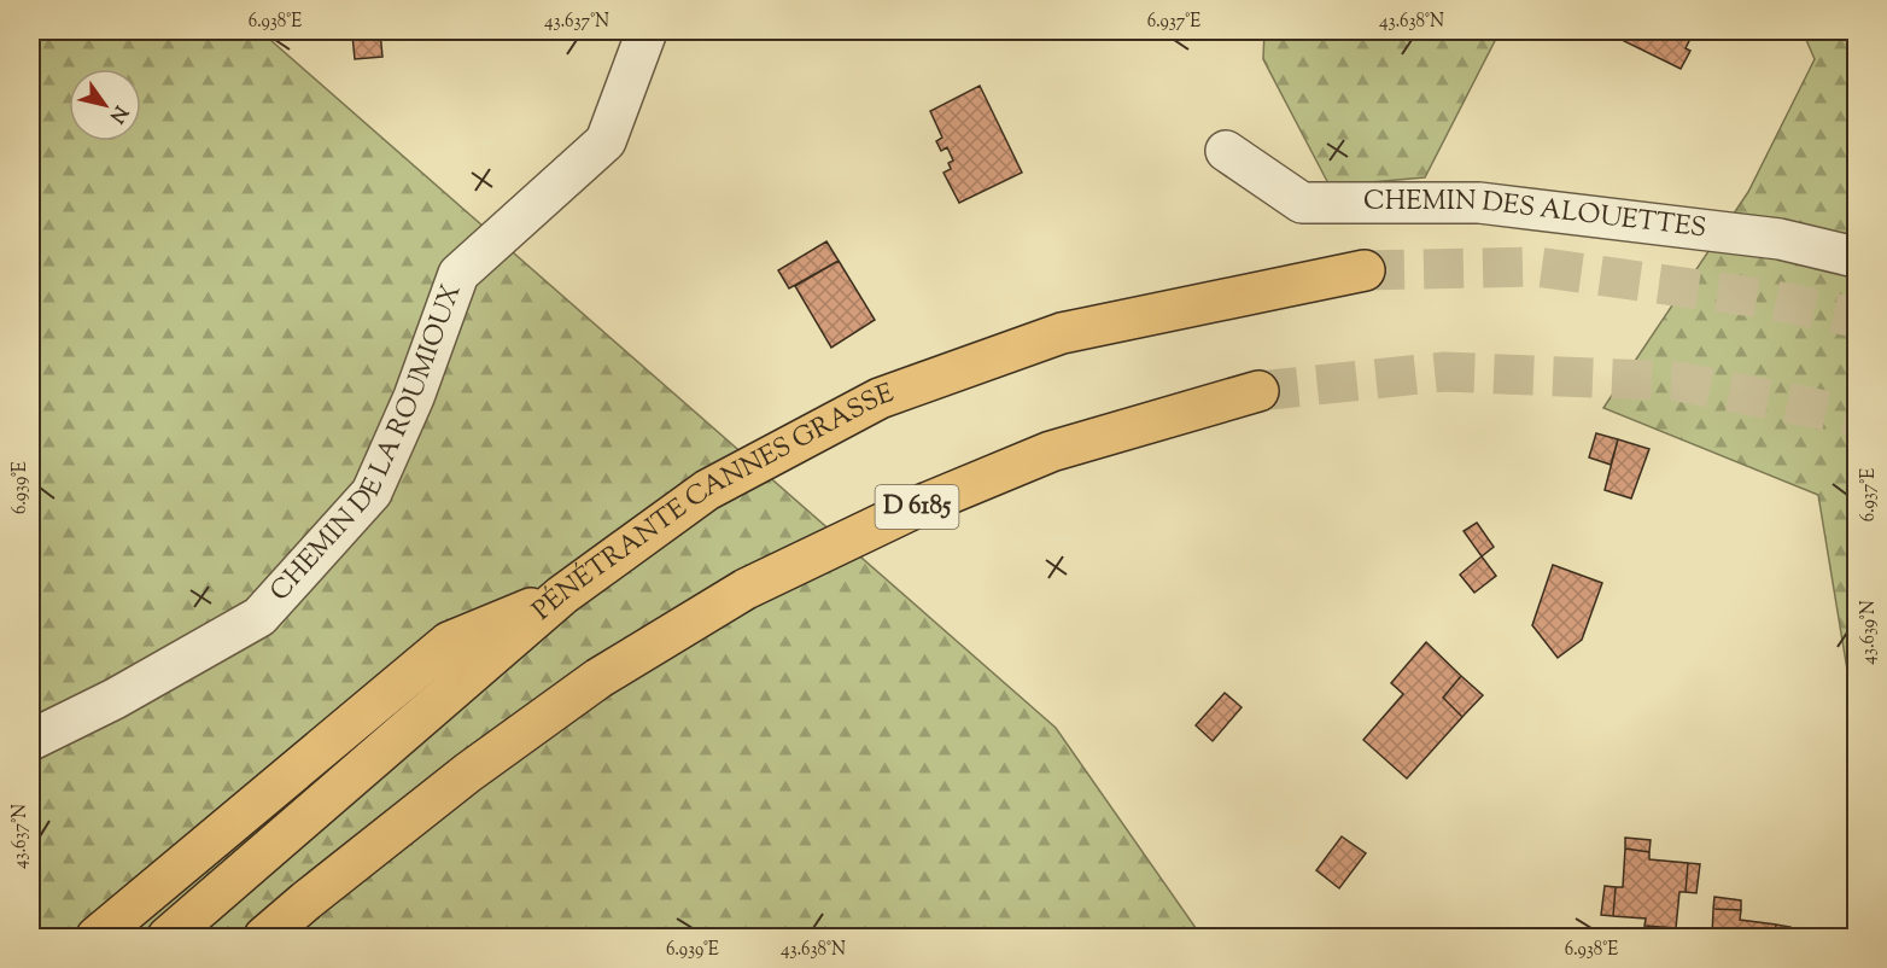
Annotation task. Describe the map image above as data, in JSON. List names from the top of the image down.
{
  "streets": {
    "highway": ["PÉNÉTRANTE CANNES GRASSE", "D 6185"],
    "street": ["CHEMIN DES ALOUETTES", "CHEMIN DE LA ROUMIOUX"]
  },
  "north": "bottom right",
  "coordinates": [
    "6.938°E",
    "43.637°N",
    "6.937°E",
    "43.638°N",
    "6.939°E",
    "43.639°N"
  ]
}
